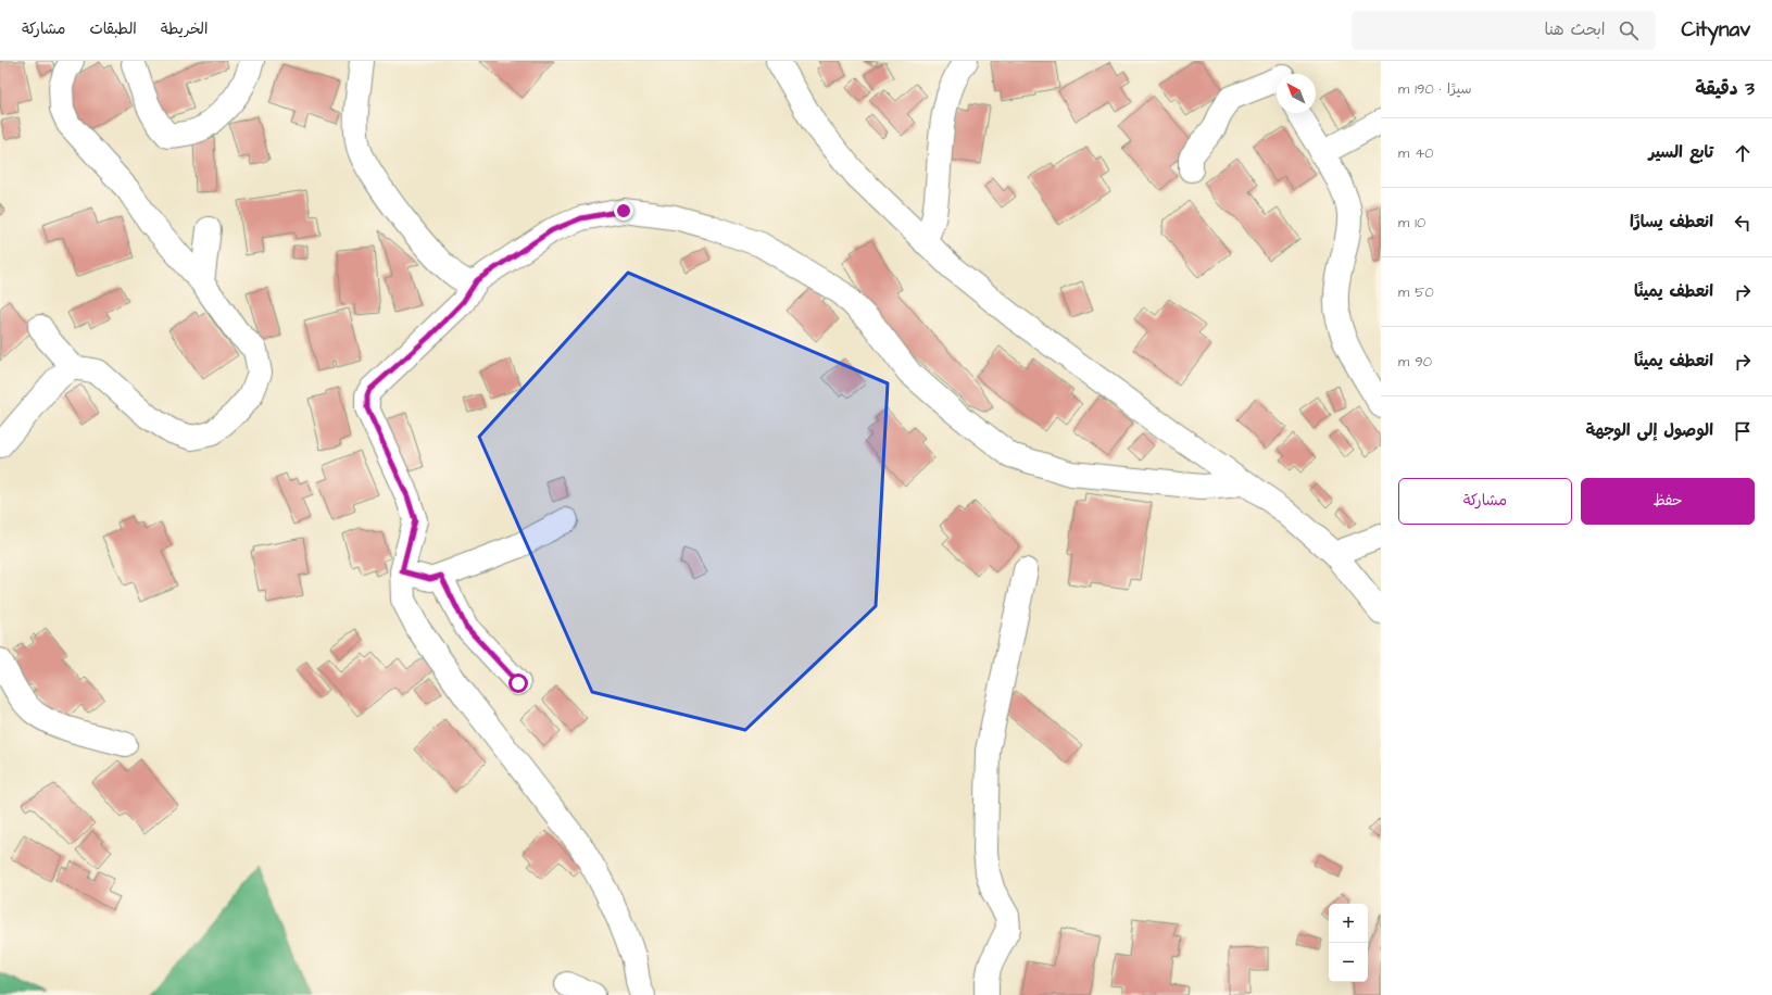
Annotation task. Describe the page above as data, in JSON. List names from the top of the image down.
{
  "north": "top left",
  "page": {
    "header": "Citynav",
    "search": "ابحث هنا",
    "nav": ["الخريطة", "الطبقات", "مشاركة"],
    "heading": ["3 دقيقة", "سيرًا · 190 m"],
    "list": [
      ["تابع السير", "40 m"],
      ["انعطف يسارًا", "10 m"],
      ["انعطف يمينًا", "50 m"],
      ["انعطف يمينًا", "90 m"],
      "الوصول إلى الوجهة"
    ],
    "buttons": ["حفظ", "مشاركة"],
    "map_buttons": ["+", "−"]
  }
}
